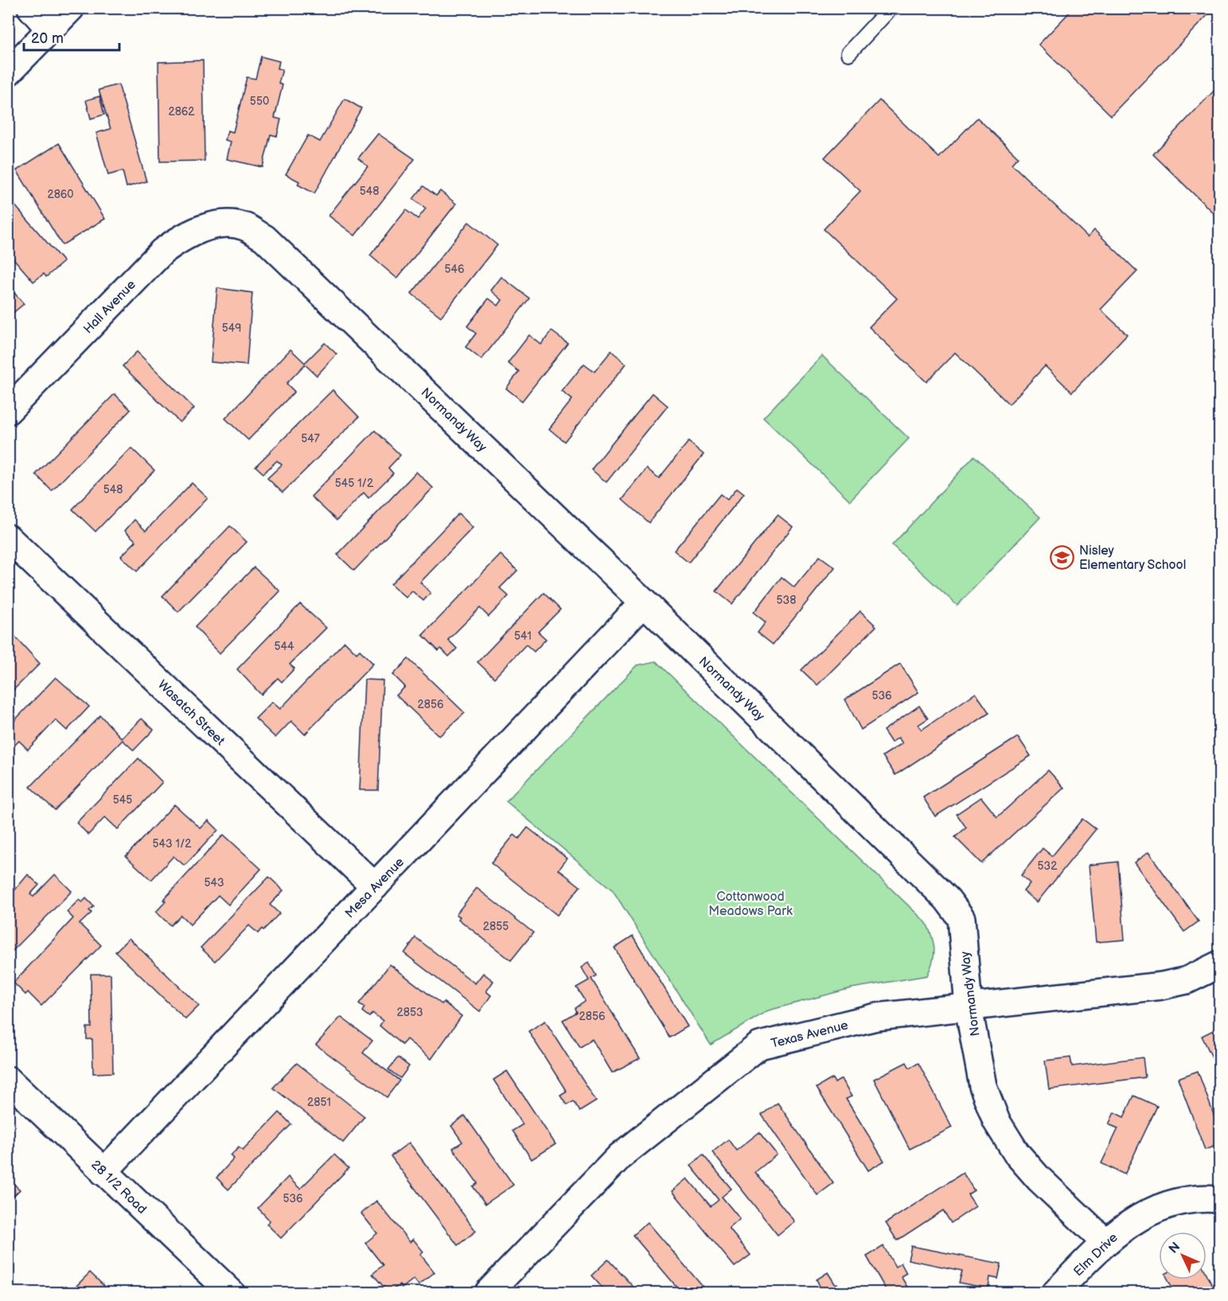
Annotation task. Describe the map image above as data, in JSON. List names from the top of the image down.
{
  "streets": {
    "street": [
      "Hall Avenue",
      "Normandy Way",
      "Wasatch Street",
      "Mesa Avenue",
      "Texas Avenue",
      "28 1/2 Road",
      "Elm Drive"
    ]
  },
  "crossings": [
    ["Hall Avenue", "Normandy Way"],
    ["Normandy Way", "Mesa Avenue"],
    ["Normandy Way", "Texas Avenue"],
    ["Normandy Way", "Elm Drive"],
    ["Wasatch Street", "Mesa Avenue"],
    ["Mesa Avenue", "28 1/2 Road"]
  ],
  "parks": ["Cottonwood Meadows Park"],
  "places": {
    "school or university": ["Nisley Elementary School"]
  },
  "house_numbers": [
    "550",
    "2862",
    "548",
    "2860",
    "546",
    "549",
    "547",
    "545 1/2",
    "548",
    "538",
    "541",
    "544",
    "536",
    "2856",
    "545",
    "543 1/2",
    "532",
    "543",
    "2855",
    "2853",
    "2856",
    "2851",
    "536"
  ],
  "scale_bar": "20 m",
  "north": "top left"
}
